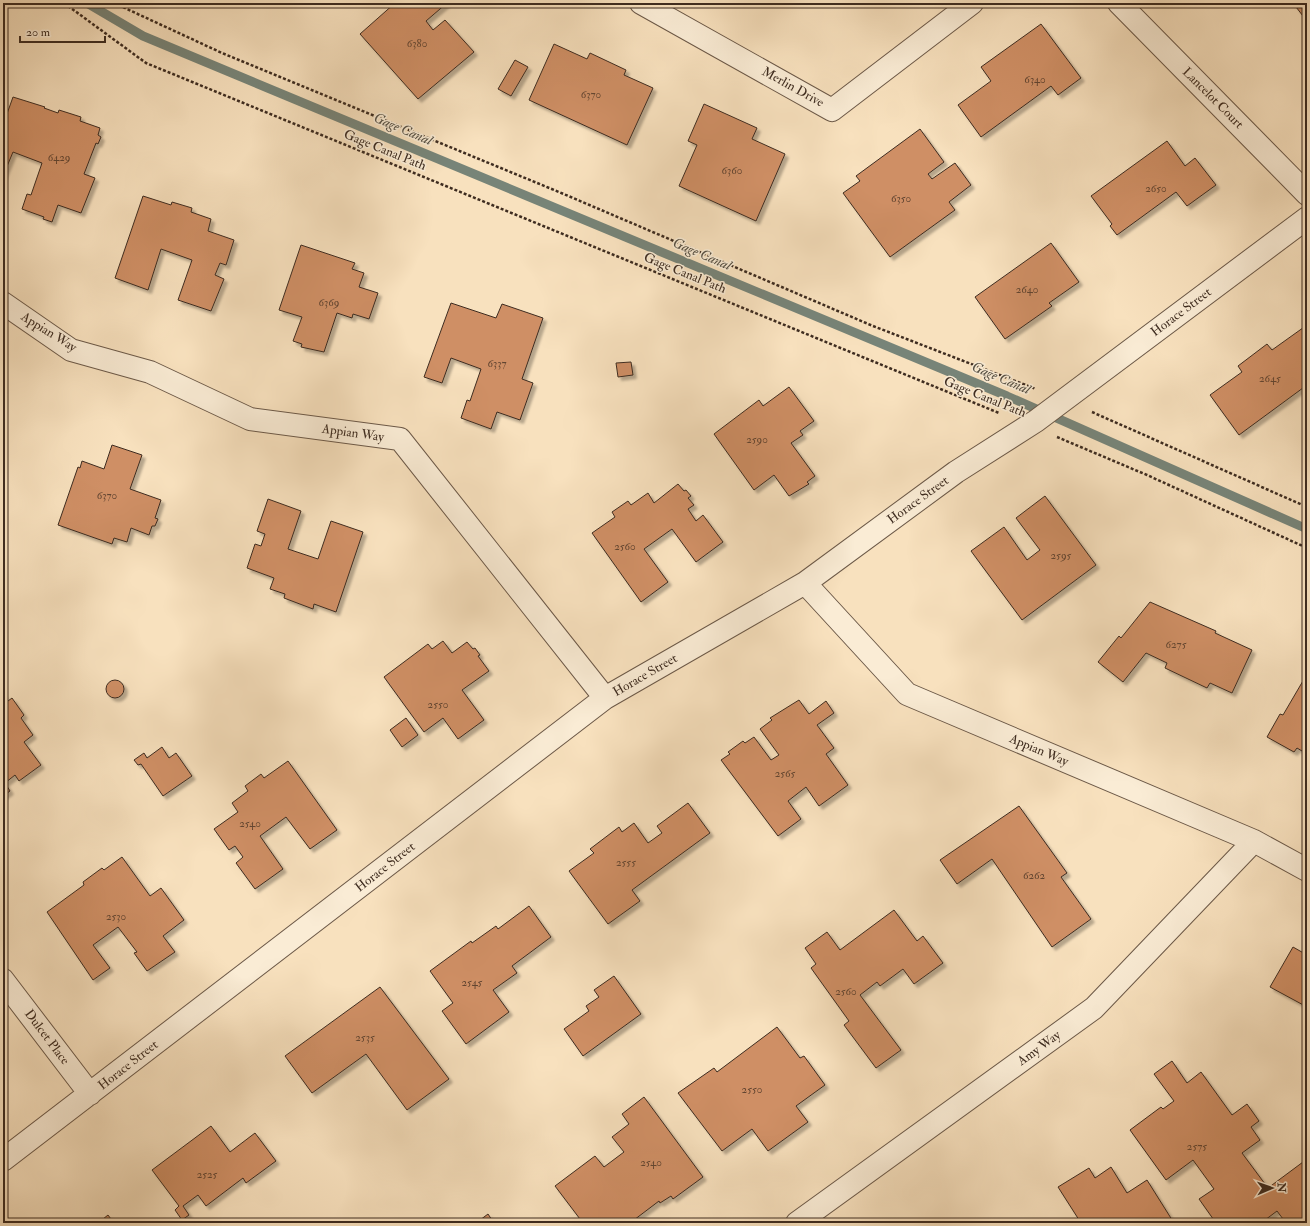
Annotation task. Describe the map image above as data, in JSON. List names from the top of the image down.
{
  "streets": {
    "street": [
      "Merlin Drive",
      "Lancelot Court",
      "Horace Street",
      "Appian Way",
      "Dulcet Place",
      "Amy Way"
    ],
    "path": ["Gage Canal Path"]
  },
  "crossings": [
    ["Gage Canal Path", "Horace Street"],
    ["Horace Street", "Appian Way"],
    ["Horace Street", "Dulcet Place"],
    ["Appian Way", "Amy Way"]
  ],
  "water": ["Gage Canal"],
  "house_numbers": [
    "6380",
    "6340",
    "6370",
    "6429",
    "6360",
    "2650",
    "6350",
    "2640",
    "6369",
    "6337",
    "2645",
    "2590",
    "6370",
    "2560",
    "2595",
    "6275",
    "2550",
    "2565",
    "2540",
    "2555",
    "6262",
    "2530",
    "2545",
    "2560",
    "2535",
    "2550",
    "2575",
    "2540",
    "2525"
  ],
  "scale_bar": "20 m",
  "north": "right"
}
